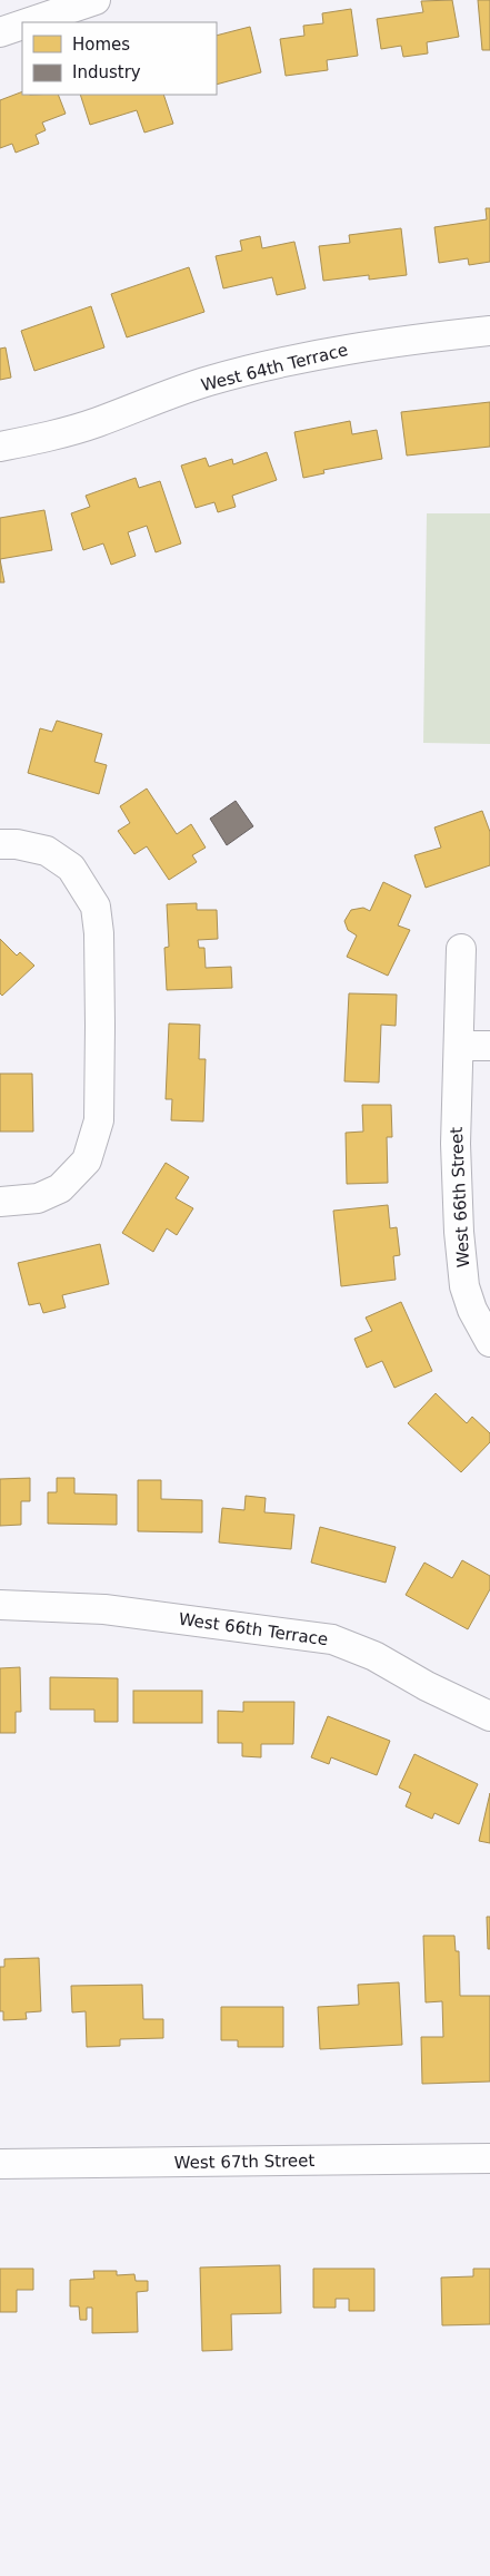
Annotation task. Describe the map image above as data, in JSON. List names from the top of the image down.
{
  "streets": {
    "street": [
      "West 64th Terrace",
      "West 66th Street",
      "West 66th Terrace",
      "West 67th Street"
    ]
  },
  "legend": ["Homes", "Industry"]
}
